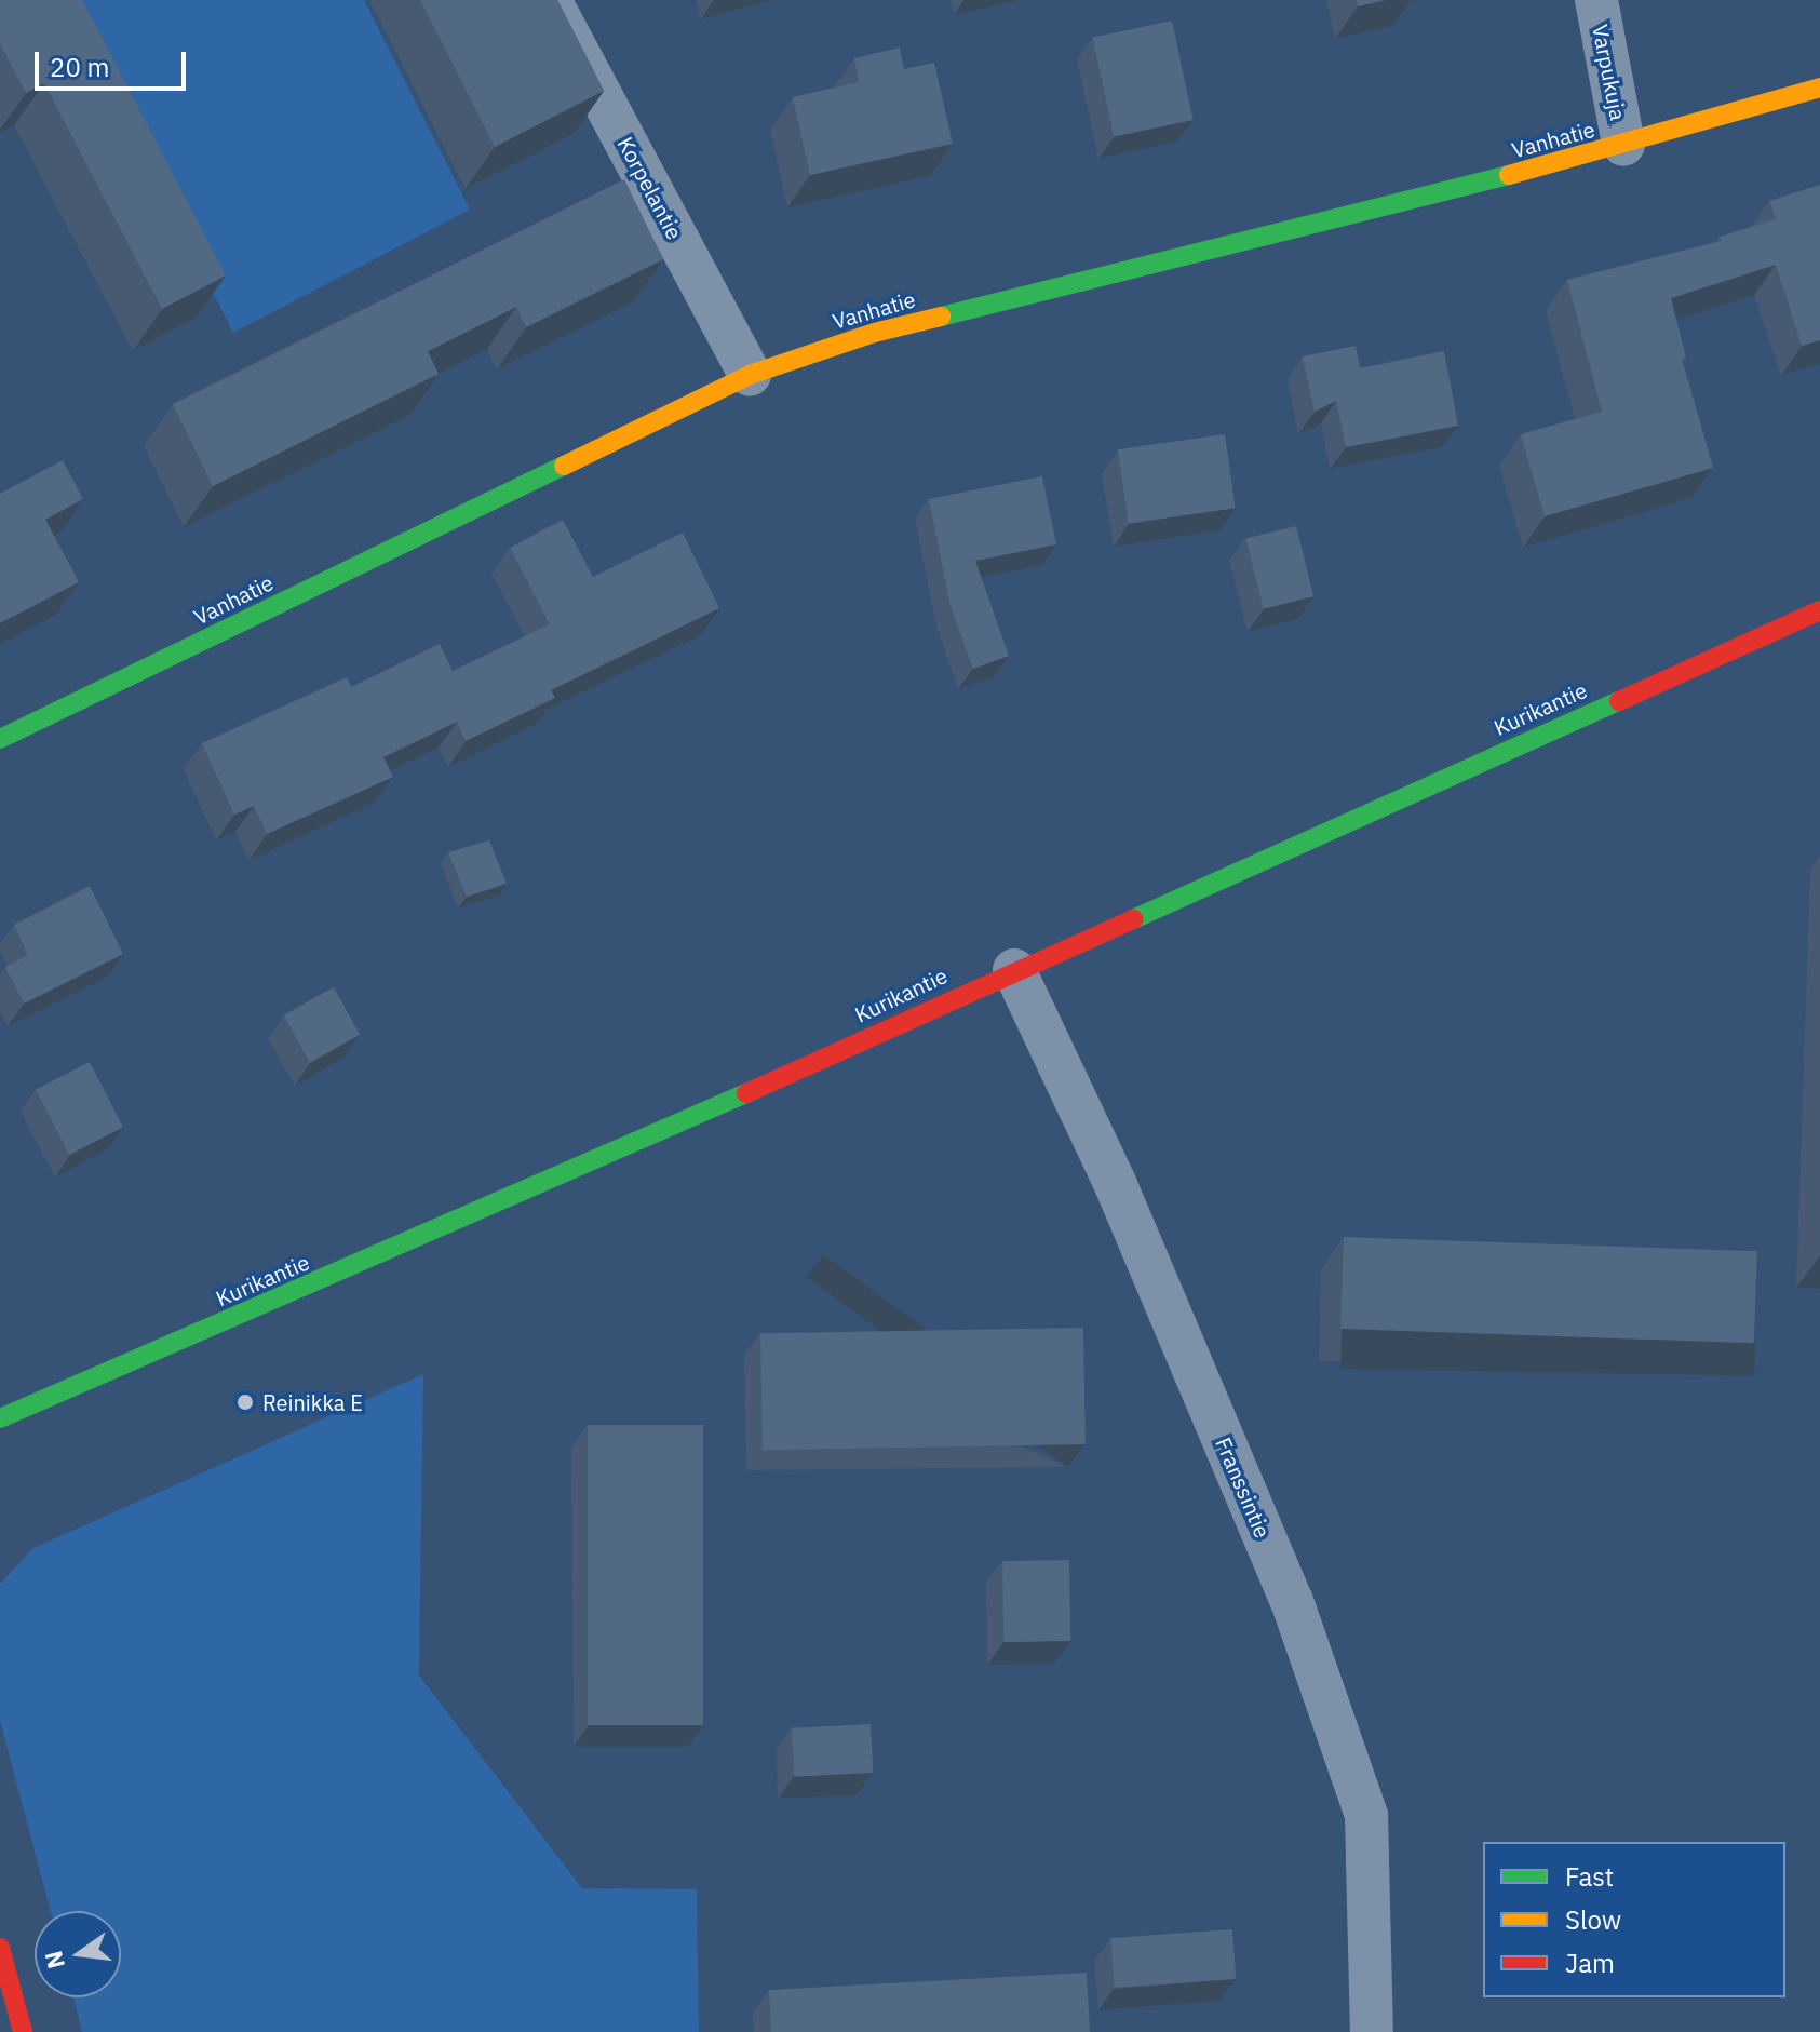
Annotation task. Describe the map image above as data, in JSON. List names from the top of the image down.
{
  "streets": {
    "street": [
      "Varpukuja",
      "Vanhatie",
      "Korpelantie",
      "Kurikantie",
      "Franssintie"
    ]
  },
  "crossings": [
    ["Varpukuja", "Vanhatie"],
    ["Vanhatie", "Korpelantie"],
    ["Kurikantie", "Franssintie"]
  ],
  "places": ["Reinikka E"],
  "legend": ["Fast", "Slow", "Jam"],
  "scale_bar": "20 m",
  "north": "left"
}
